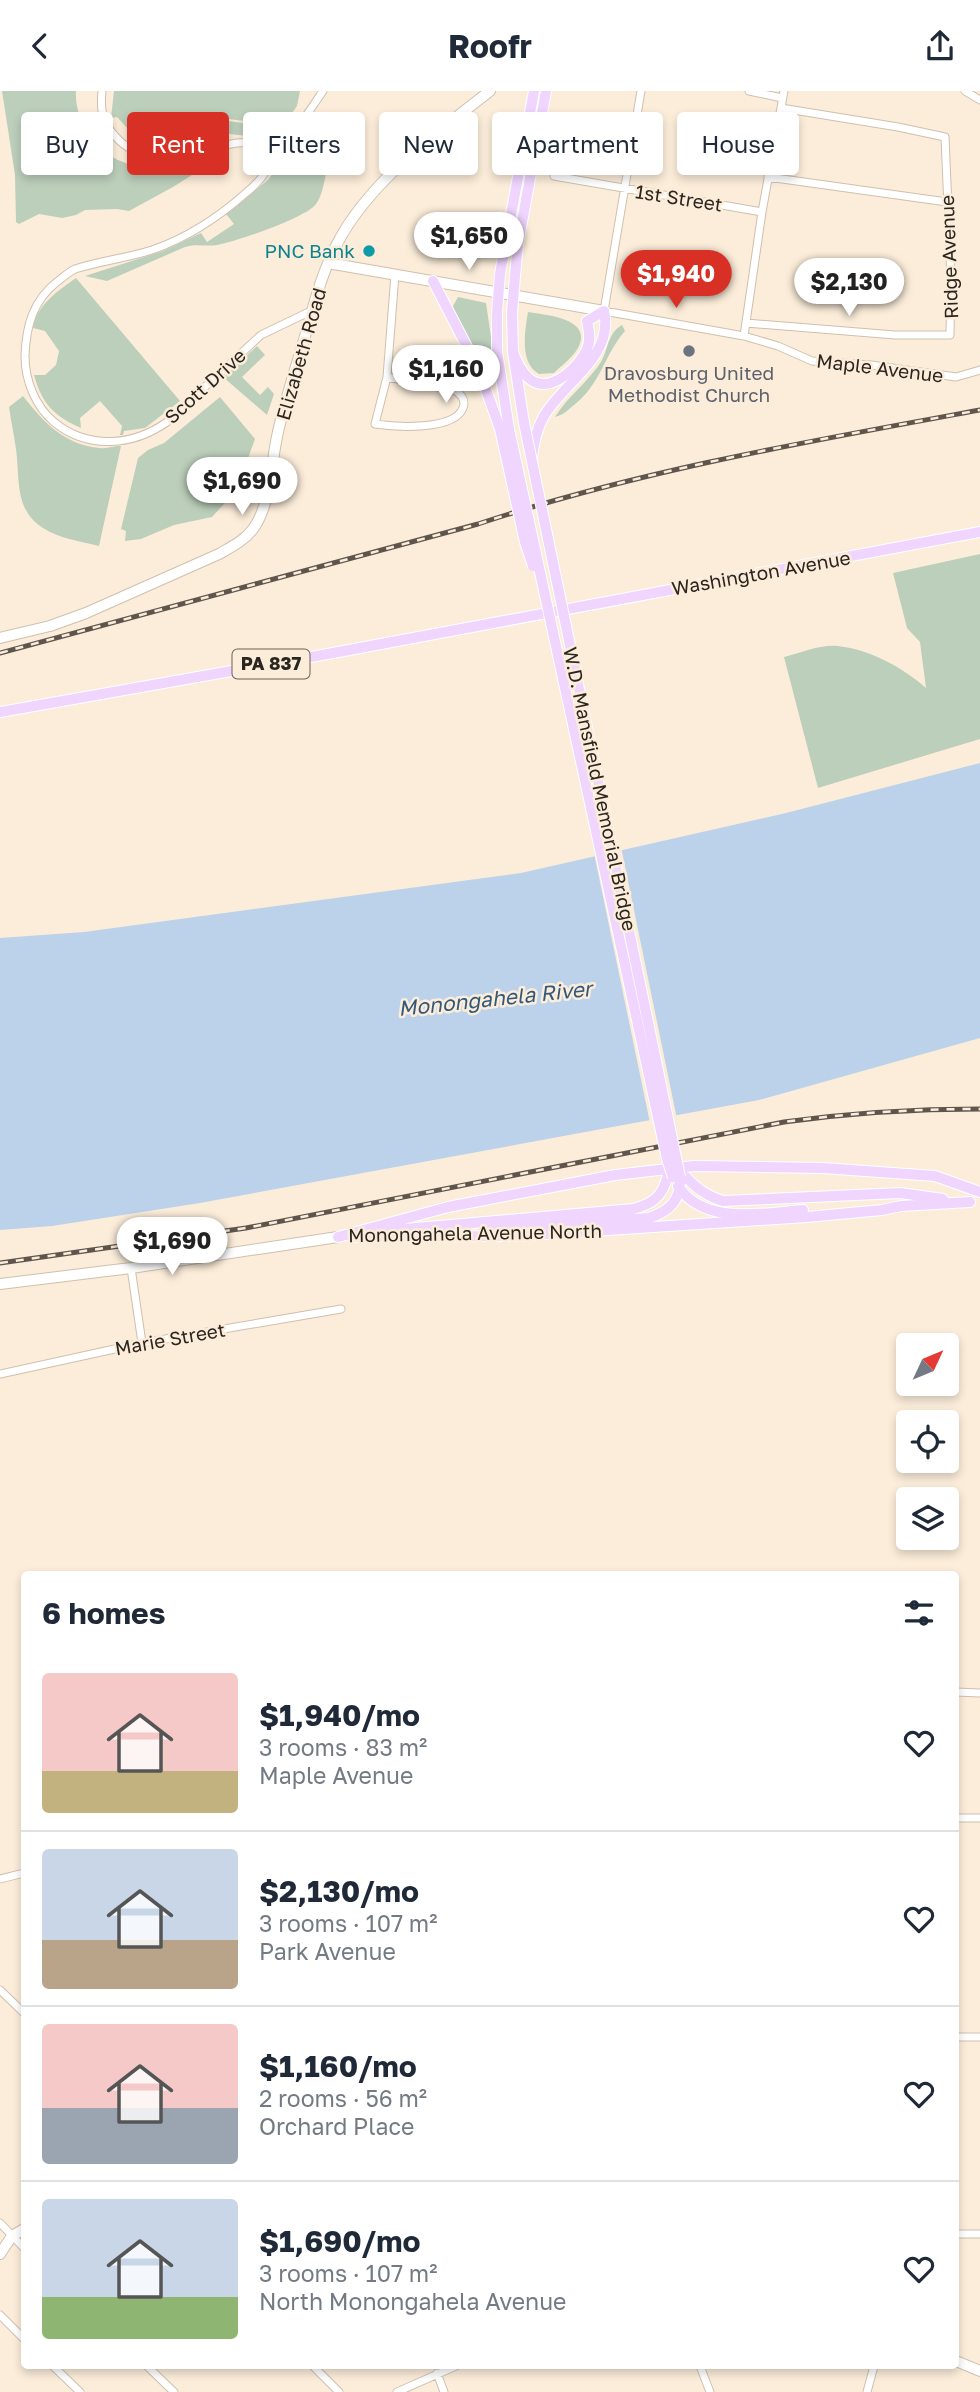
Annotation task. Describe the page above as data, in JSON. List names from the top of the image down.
{
  "streets": {
    "main road": [
      "Elizabeth Road",
      "Maple Avenue",
      "Washington Avenue",
      "PA 837",
      "W.D. Mansfield Memorial Bridge",
      "Monongahela Avenue North"
    ],
    "street": [
      "1st Street",
      "Ridge Avenue",
      "Scott Drive",
      "Marie Street"
    ]
  },
  "crossings": [
    ["Elizabeth Road", "Maple Avenue"],
    ["Elizabeth Road", "Scott Drive"],
    ["Washington Avenue", "PA 837"],
    ["Washington Avenue", "W.D. Mansfield Memorial Bridge"],
    ["PA 837", "W.D. Mansfield Memorial Bridge"]
  ],
  "water": ["Monongahela River"],
  "places": ["PNC Bank", "Dravosburg United Methodist Church"],
  "north": "top right",
  "page": {
    "header": "Roofr",
    "chip": [
      "Buy",
      "Rent",
      "Filters",
      "New",
      "Apartment",
      "House"
    ],
    "price": [
      "$1,650",
      "$1,940",
      "$2,130",
      "$1,160",
      "$1,690",
      "$1,690"
    ],
    "heading": "6 homes",
    "list": [
      {
        "name": "$1,940/mo",
        "note": "3 rooms · 83 m² · Maple Avenue"
      },
      {
        "name": "$2,130/mo",
        "note": "3 rooms · 107 m² · Park Avenue"
      },
      {
        "name": "$1,160/mo",
        "note": "2 rooms · 56 m² · Orchard Place"
      },
      {
        "name": "$1,690/mo",
        "note": "3 rooms · 107 m² · North Monongahela Avenue"
      }
    ]
  }
}
